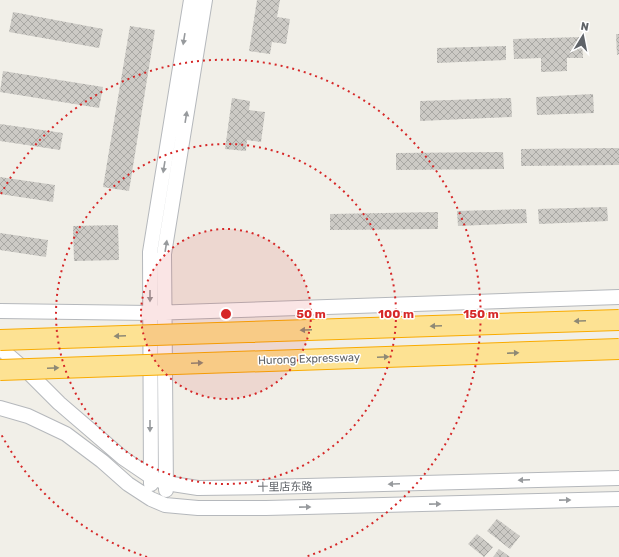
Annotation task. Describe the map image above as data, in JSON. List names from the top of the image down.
{
  "streets": {
    "highway": ["Hurong Expressway"],
    "street": ["十里店东路"]
  },
  "north": "top",
  "rings": ["50 m", "100 m", "150 m"]
}
